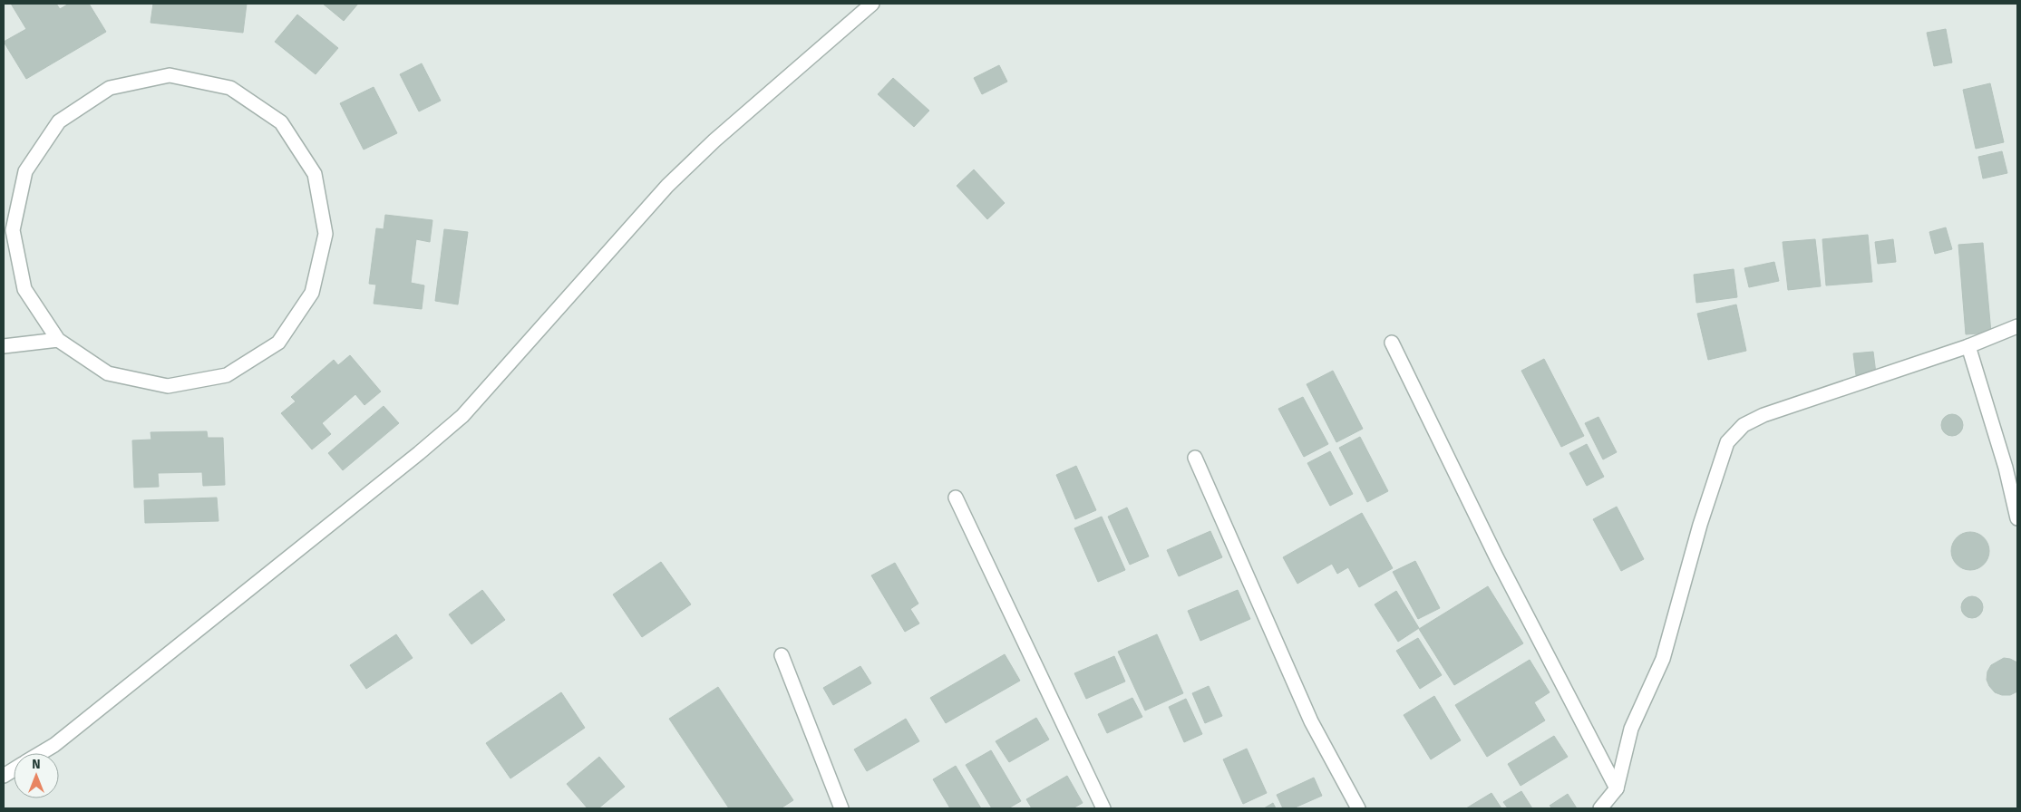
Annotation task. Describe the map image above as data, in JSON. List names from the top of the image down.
{
  "north": "top"
}
